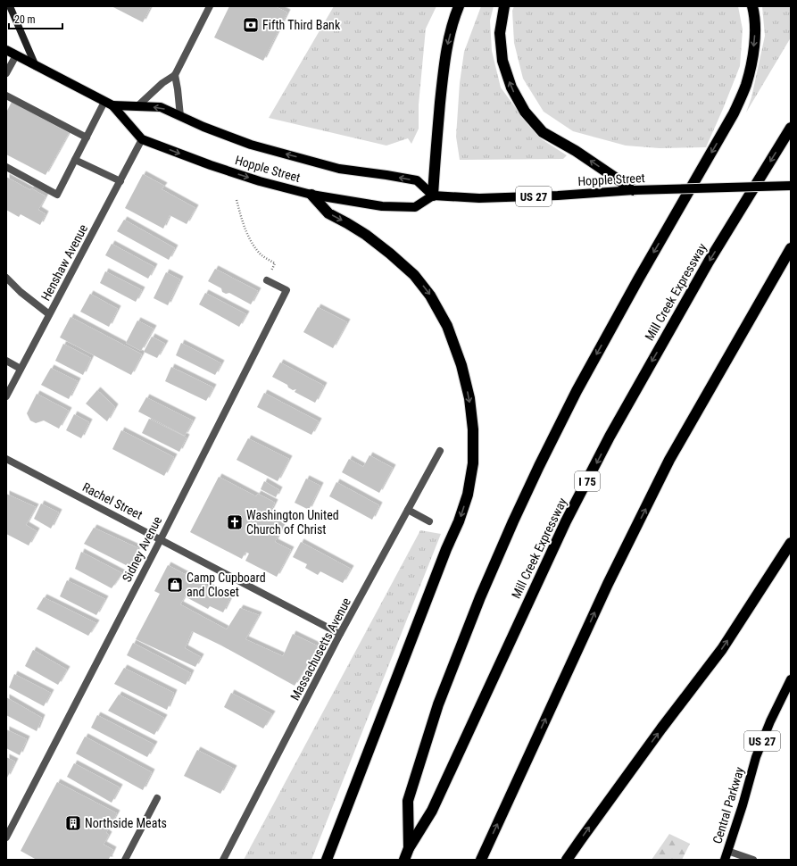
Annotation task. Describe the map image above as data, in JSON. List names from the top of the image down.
{
  "streets": {
    "highway": ["Mill Creek Expressway", "I 75"],
    "main road": ["Hopple Street", "US 27", "Central Parkway"],
    "street": [
      "Henshaw Avenue",
      "Rachel Street",
      "Sidney Avenue",
      "Massachusetts Avenue"
    ]
  },
  "crossings": [
    ["Hopple Street", "Henshaw Avenue"],
    ["Rachel Street", "Sidney Avenue"],
    ["Rachel Street", "Massachusetts Avenue"]
  ],
  "places": {
    "bank": ["Fifth Third Bank"],
    "church": ["Washington United Church of Christ"],
    "shop": ["Camp Cupboard and Closet"],
    "building": ["Northside Meats"]
  },
  "scale_bar": "20 m"
}
